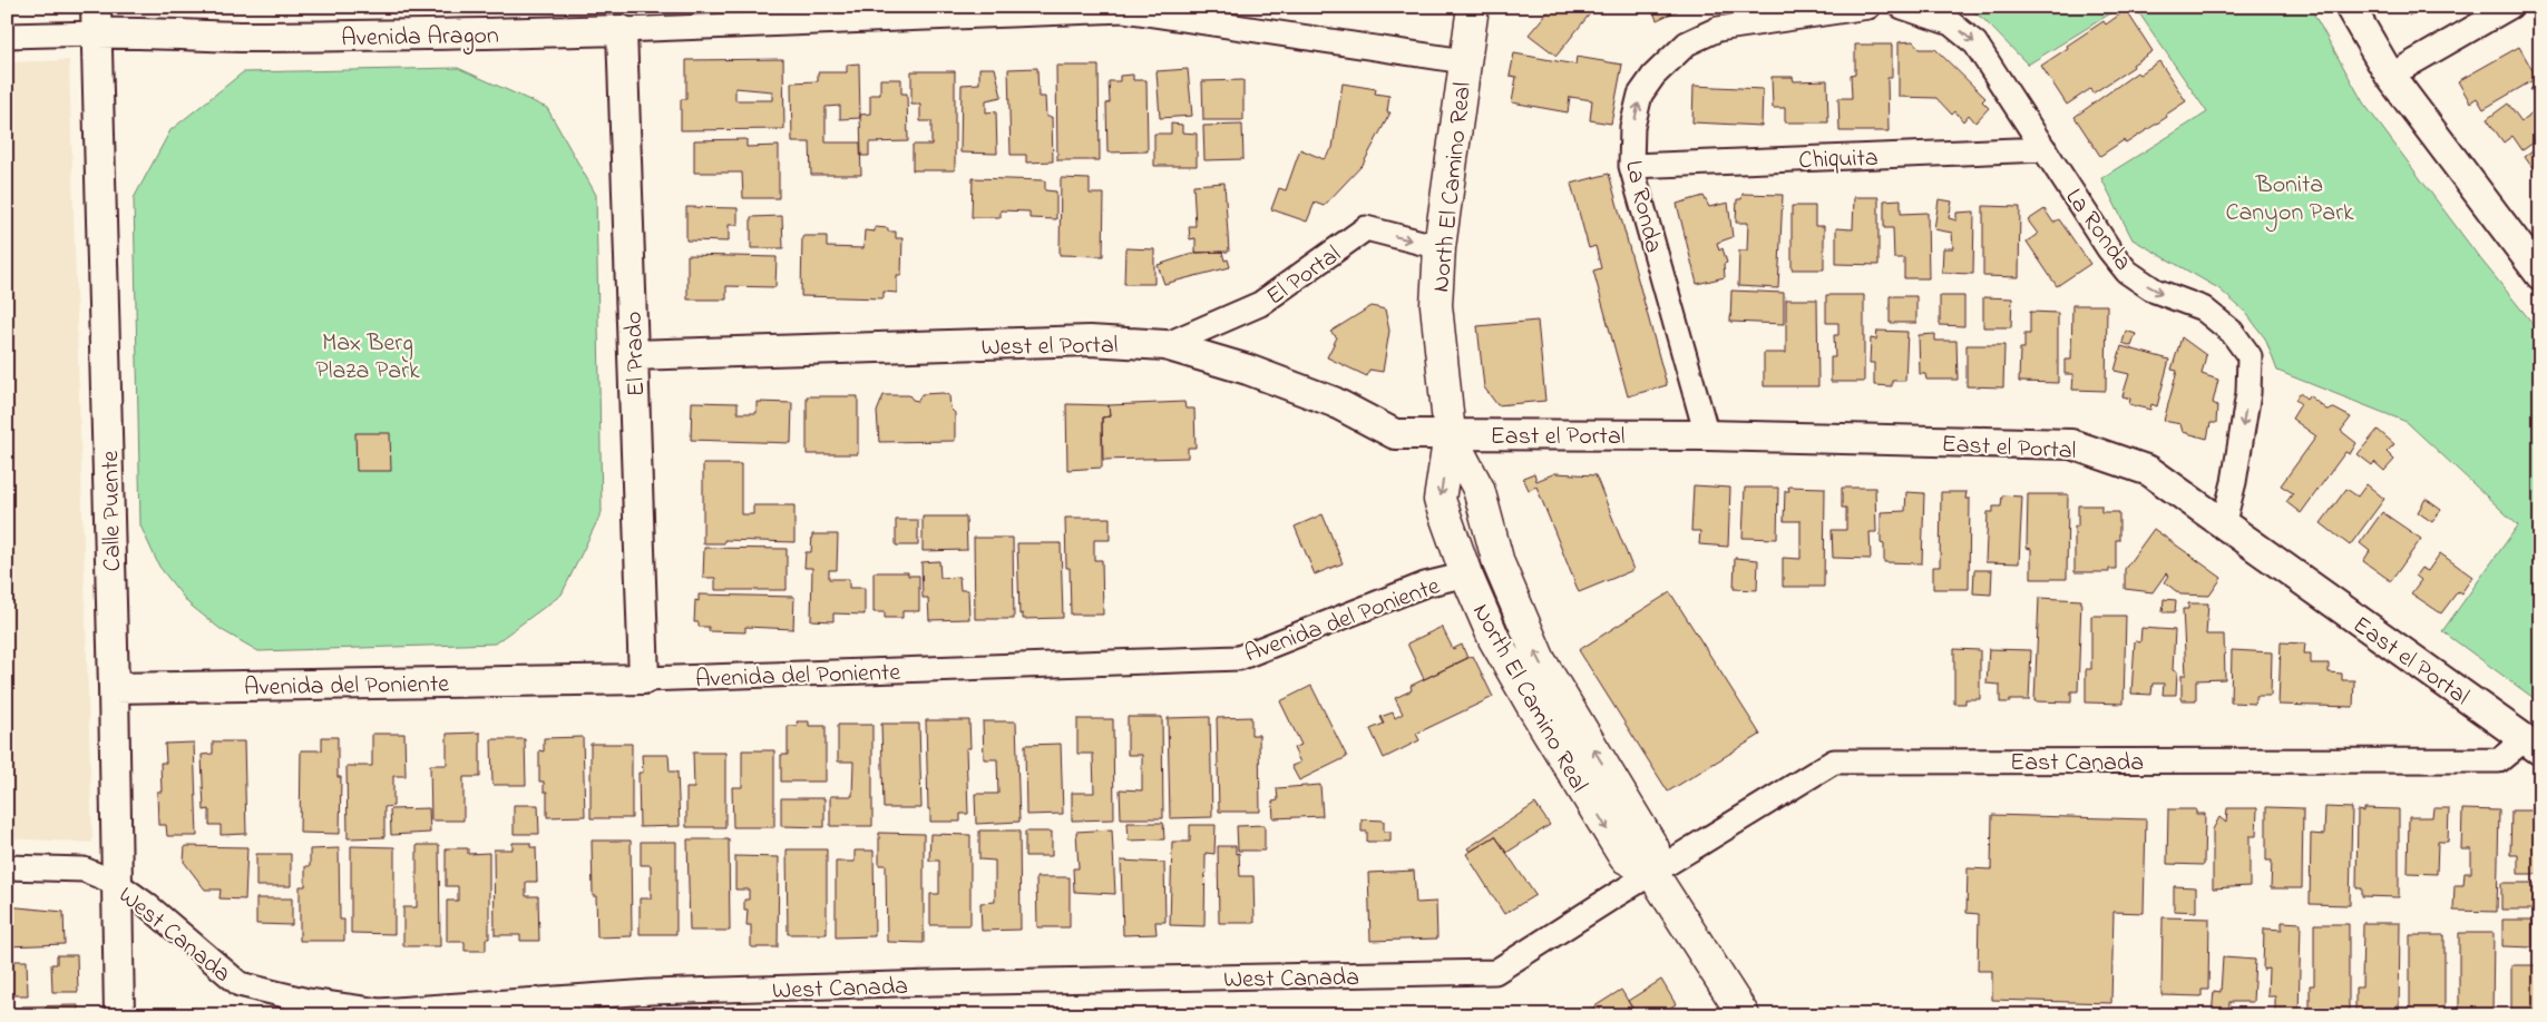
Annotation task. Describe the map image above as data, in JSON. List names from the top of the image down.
{
  "streets": {
    "main road": ["North El Camino Real"],
    "street": [
      "Avenida Aragon",
      "Chiquita",
      "La Ronda",
      "El Portal",
      "West el Portal",
      "El Prado",
      "East el Portal",
      "Calle Puente",
      "Avenida del Poniente",
      "East Canada",
      "West Canada"
    ]
  },
  "crossings": [
    ["Avenida Aragon", "North El Camino Real"],
    ["Avenida Aragon", "El Prado"],
    ["Avenida Aragon", "Calle Puente"],
    ["Chiquita", "La Ronda"],
    ["North El Camino Real", "El Portal"],
    ["North El Camino Real", "West el Portal"],
    ["North El Camino Real", "East el Portal"],
    ["North El Camino Real", "Avenida del Poniente"],
    ["North El Camino Real", "East Canada"],
    ["North El Camino Real", "West Canada"],
    ["La Ronda", "East el Portal"],
    ["El Portal", "West el Portal"],
    ["West el Portal", "El Prado"],
    ["West el Portal", "East el Portal"],
    ["El Prado", "Avenida del Poniente"],
    ["East el Portal", "East Canada"],
    ["Calle Puente", "Avenida del Poniente"],
    ["Calle Puente", "West Canada"],
    ["East Canada", "West Canada"]
  ],
  "one_way": ["El Portal"],
  "parks": ["Bonita Canyon Park", "Max Berg Plaza Park"]
}
